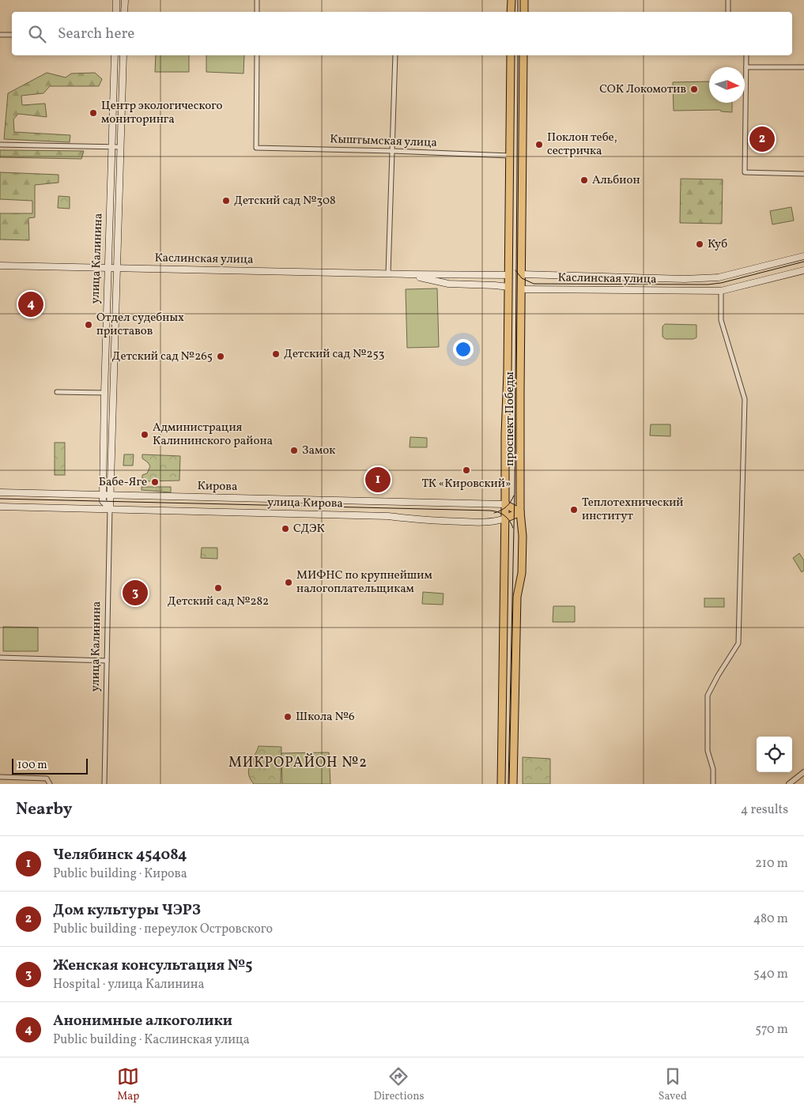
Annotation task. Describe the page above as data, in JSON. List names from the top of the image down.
{
  "streets": {
    "main road": [
      "улица Калинина",
      "Каслинская улица",
      "проспект Победы",
      "Кирова",
      "улица Кирова"
    ],
    "street": ["Кыштымская улица"]
  },
  "crossings": [
    ["Кыштымская улица", "проспект Победы"],
    ["улица Калинина", "Каслинская улица"],
    ["улица Калинина", "Кирова"],
    ["улица Калинина", "улица Кирова"],
    ["Каслинская улица", "проспект Победы"],
    ["проспект Победы", "Кирова"],
    ["проспект Победы", "улица Кирова"]
  ],
  "districts": ["МИКРОРАЙОН №2"],
  "places": [
    "СОК Локомотив",
    "Центр экологического мониторинга",
    "Поклон тебе, сестричка",
    "Альбион",
    "Детский сад №308",
    "Куб",
    "Отдел судебных приставов",
    "Детский сад №253",
    "Детский сад №265",
    "Администрация Калининского района",
    "Замок",
    "ТК «Кировский»",
    "Бабе-Яге",
    "Теплотехнический институт",
    "СДЭК",
    "МИФНС по крупнейшим налогоплательщикам",
    "Детский сад №282",
    "Школа №6"
  ],
  "scale_bar": "100 m",
  "north": "right",
  "page": {
    "search": "Search here",
    "pins": [
      "2",
      "4",
      "1",
      "3"
    ],
    "scale": "100 m",
    "heading": ["Nearby", "4 results"],
    "list": [
      {
        "mark": "1",
        "name": "Челябинск 454084",
        "note": "Public building · Кирова",
        "value": "210 m"
      },
      {
        "mark": "2",
        "name": "Дом культуры ЧЭРЗ",
        "note": "Public building · переулок Островского",
        "value": "480 m"
      },
      {
        "mark": "3",
        "name": "Женская консультация №5",
        "note": "Hospital · улица Калинина",
        "value": "540 m"
      },
      {
        "mark": "4",
        "name": "Анонимные алкоголики",
        "note": "Public building · Каслинская улица",
        "value": "570 m"
      }
    ],
    "nav": ["Map", "Directions", "Saved"]
  }
}
